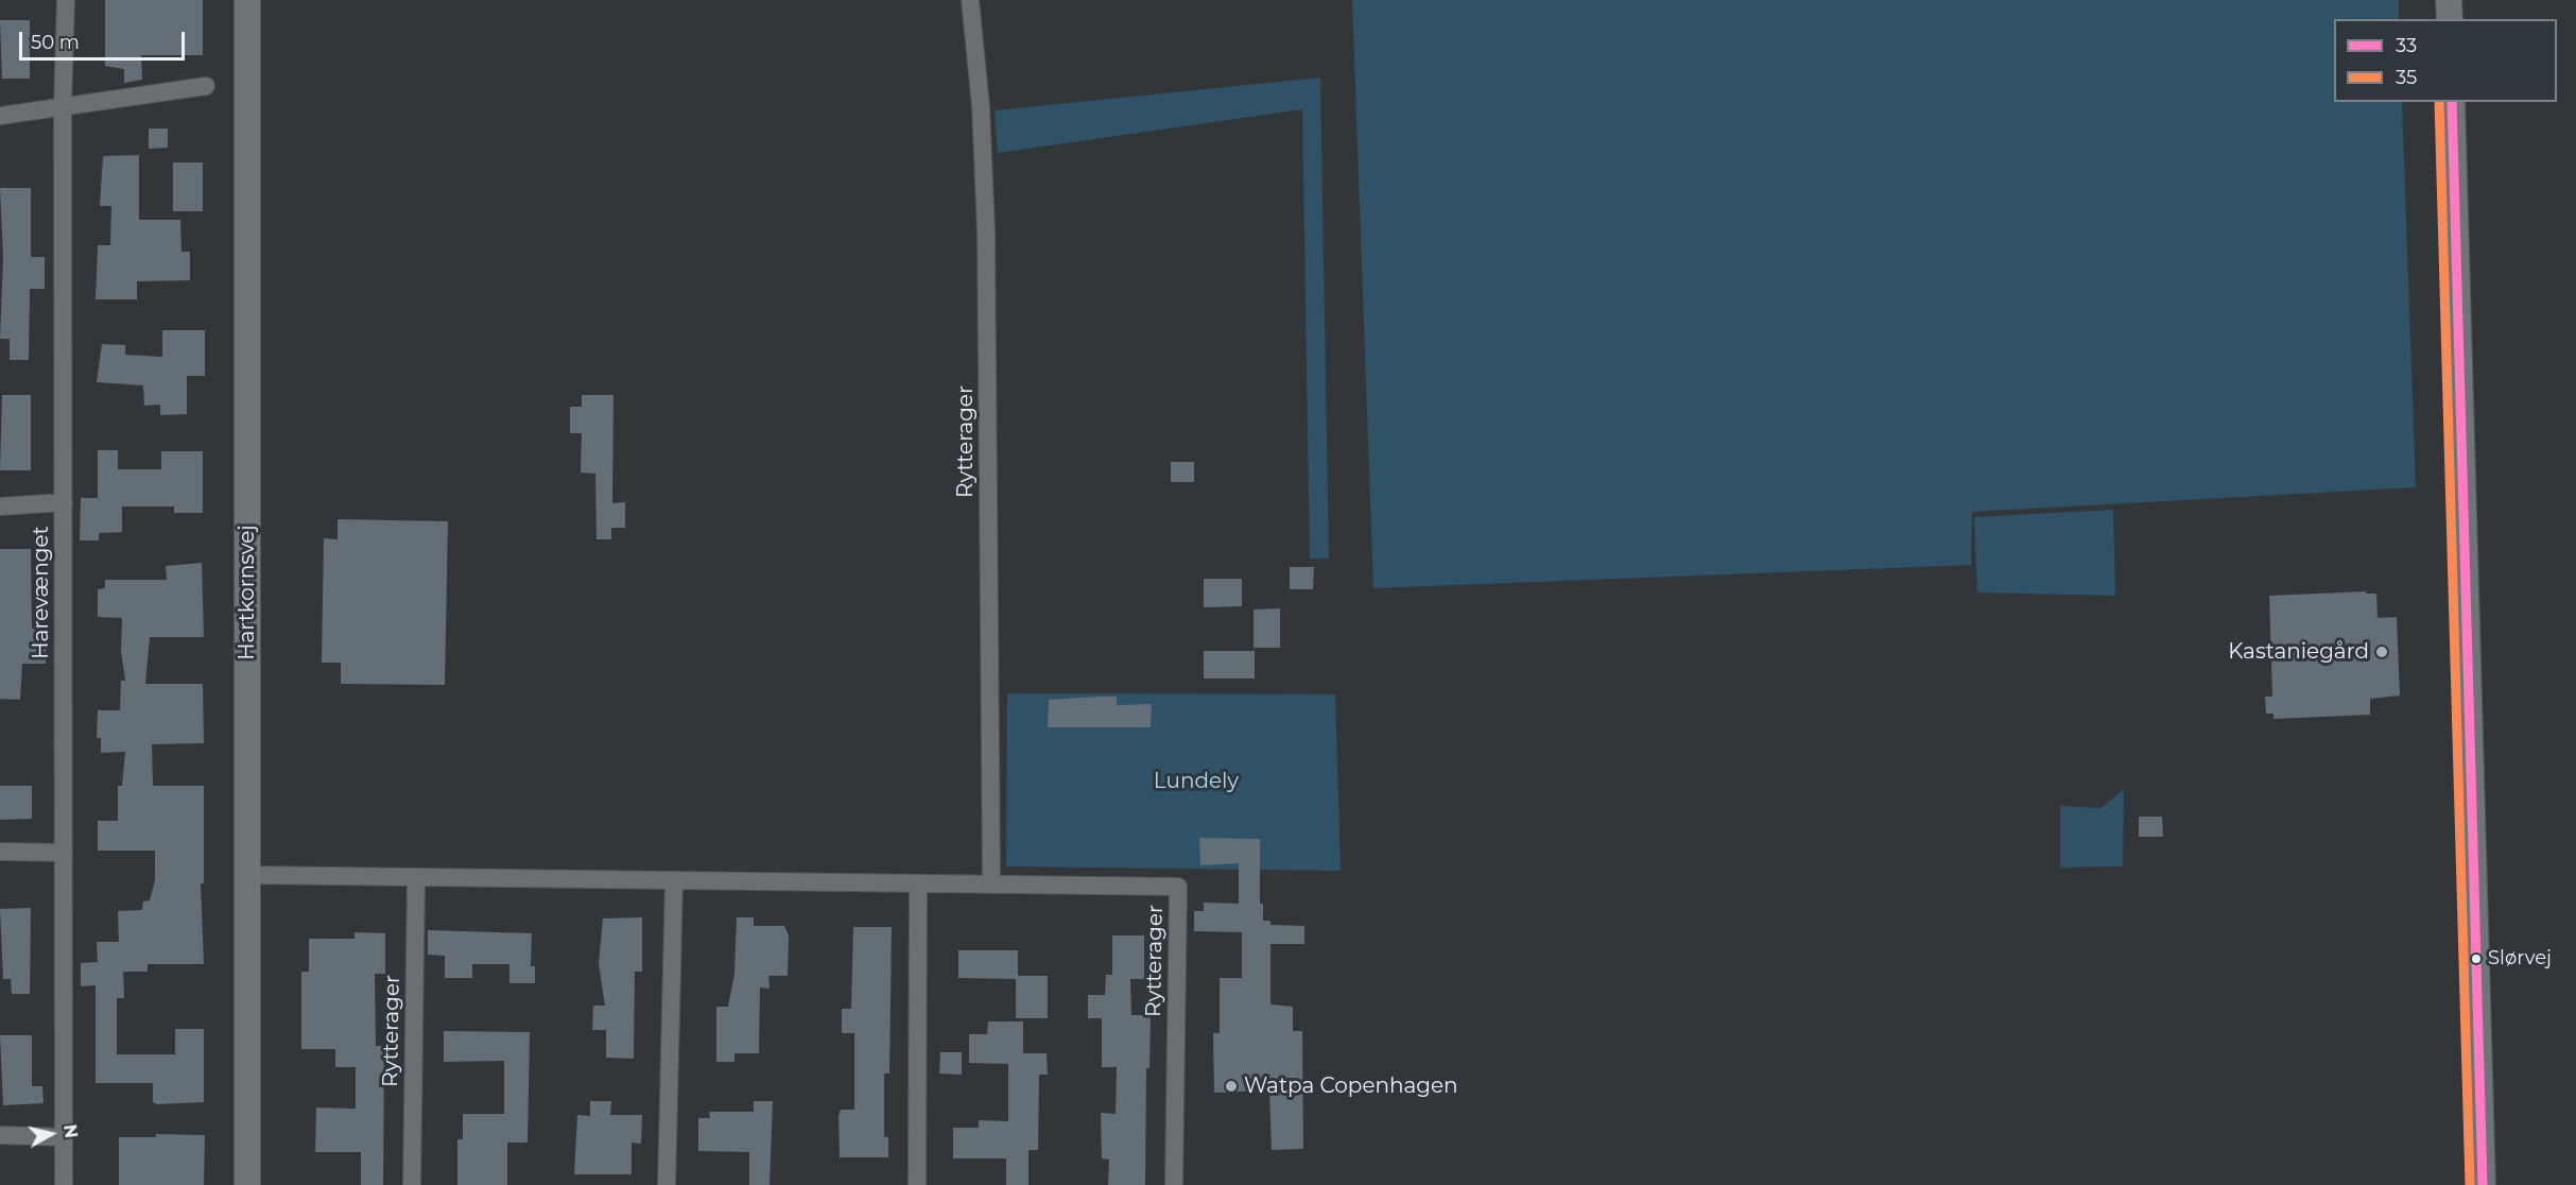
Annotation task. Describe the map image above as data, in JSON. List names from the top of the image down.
{
  "streets": {
    "street": ["Rytterager", "Harevænget", "Hartkornsvej"]
  },
  "crossings": [
    ["Rytterager", "Hartkornsvej"]
  ],
  "parks": ["Lundely"],
  "places": ["Kastaniegård", "Slørvej", "Watpa Copenhagen"],
  "lines": ["transit line 33", "transit line 35"],
  "legend": ["33", "35"],
  "scale_bar": "50 m",
  "north": "right"
}
